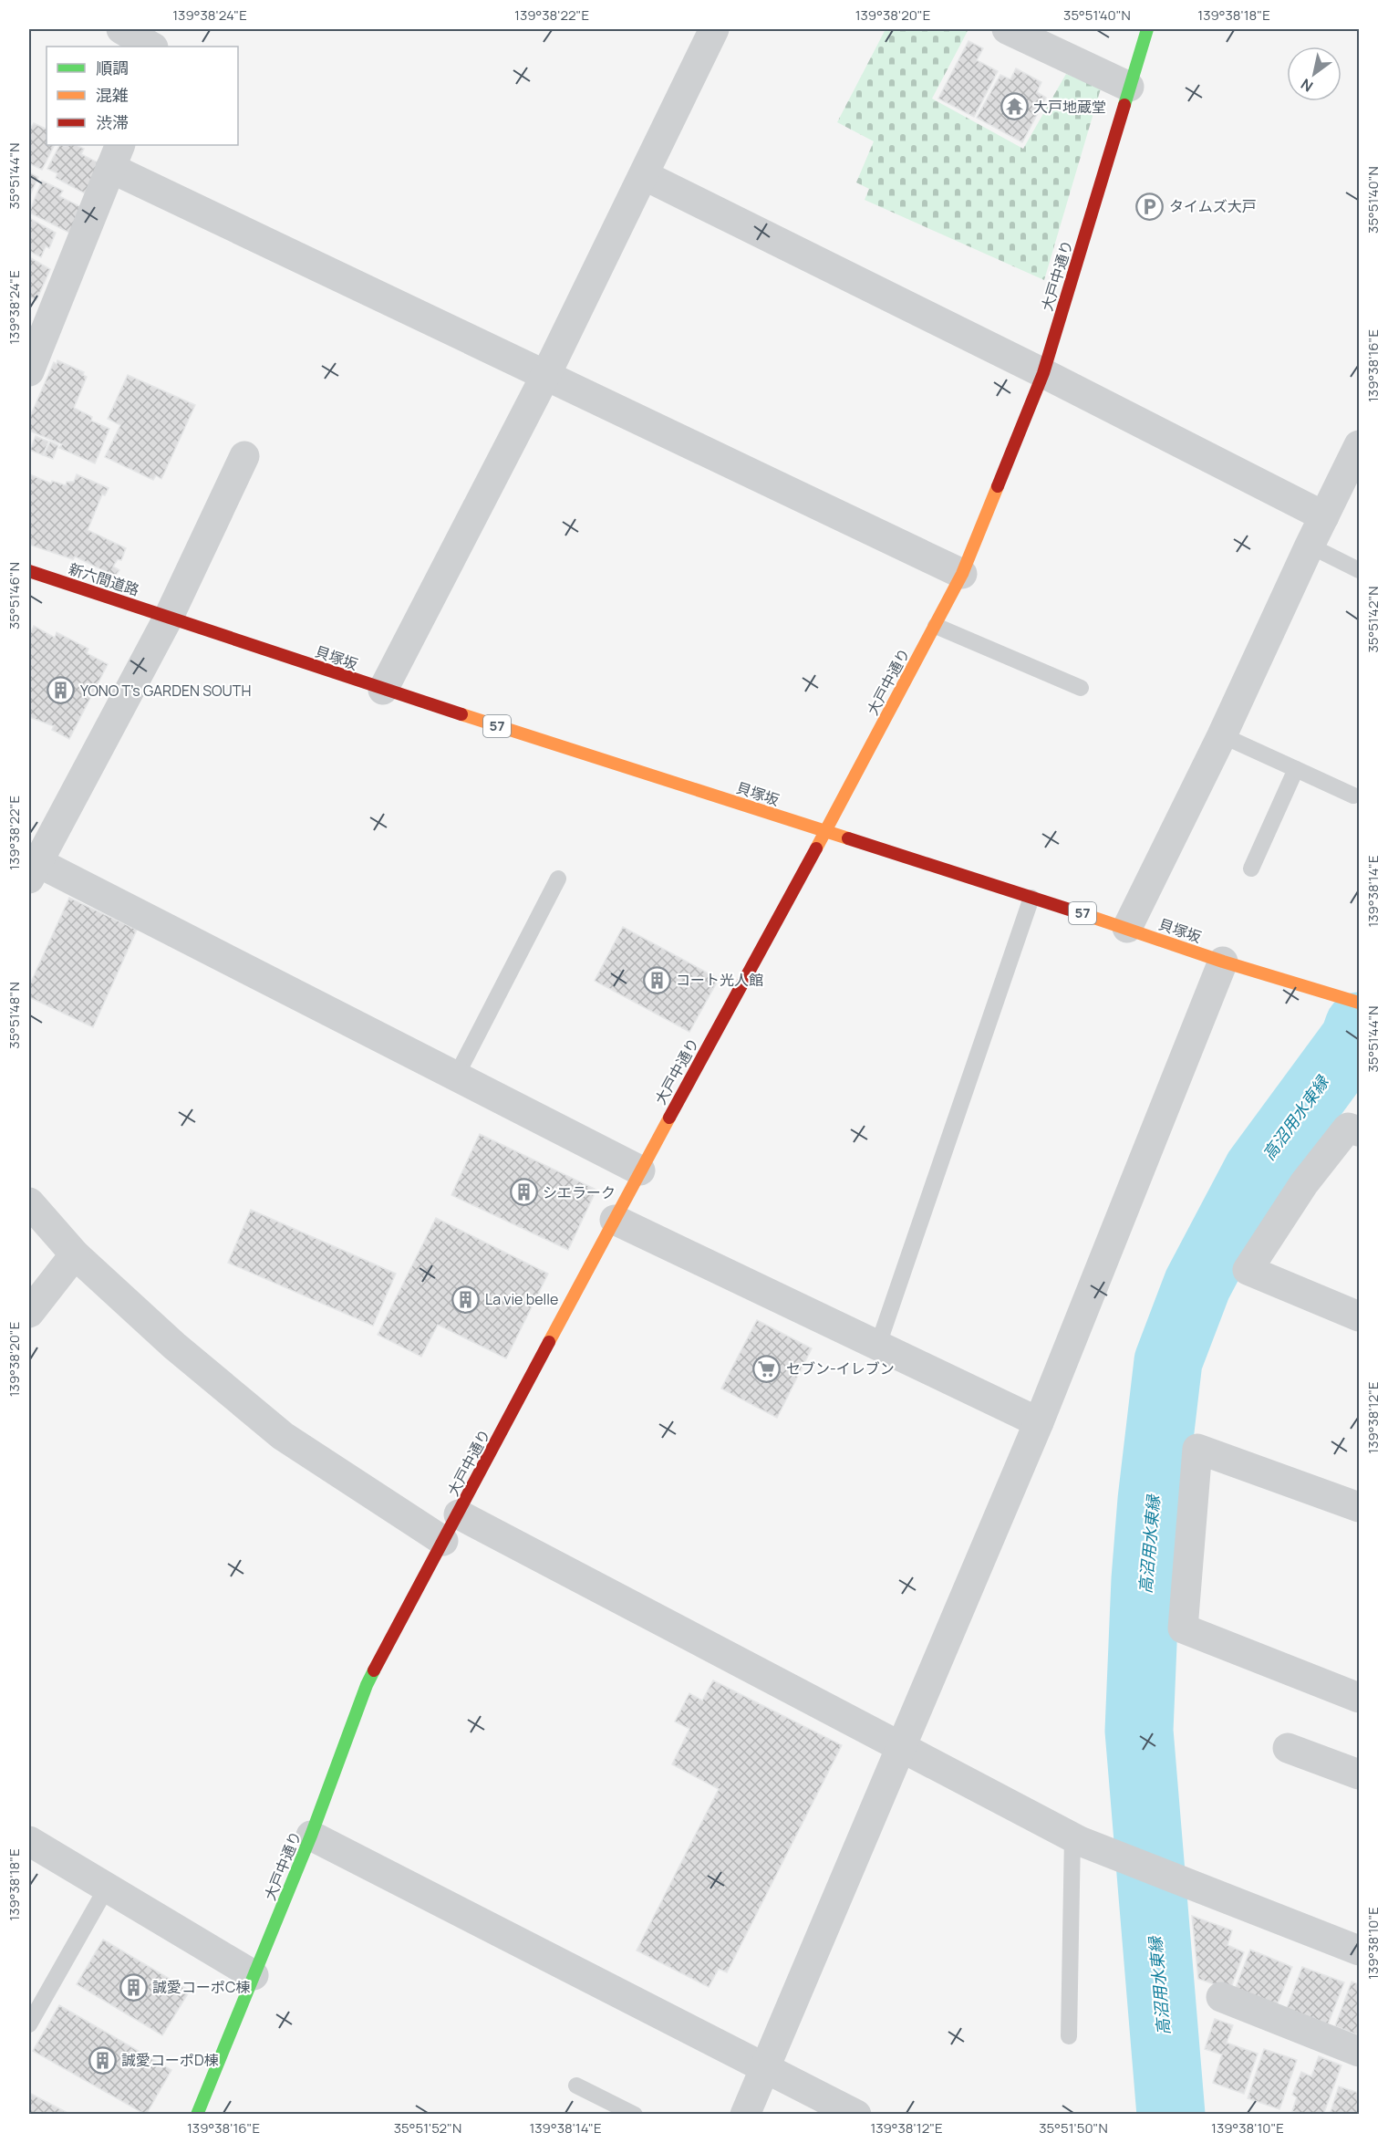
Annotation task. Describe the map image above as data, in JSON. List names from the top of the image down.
{
  "streets": {
    "street": [
      "大戸中通り",
      "新六間道路",
      "貝塚坂",
      "57"
    ]
  },
  "crossings": [
    ["大戸中通り", "貝塚坂"],
    ["新六間道路", "貝塚坂"]
  ],
  "water": ["高沼用水東縁"],
  "places": {
    "temple": ["大戸地蔵堂"],
    "parking": ["タイムズ大戸"],
    "building": [
      "YONO T's GARDEN SOUTH",
      "コート光人館",
      "シエラーク",
      "La vie belle",
      "誠愛コーポC棟",
      "誠愛コーポD棟"
    ],
    "supermarket": ["セブン-イレブン"]
  },
  "legend": ["順調", "混雑", "渋滞"],
  "north": "bottom left",
  "coordinates": [
    "139°38'24\"E",
    "139°38'22\"E",
    "139°38'20\"E",
    "35°51'40\"N",
    "139°38'18\"E",
    "35°51'44\"N",
    "139°38'16\"E",
    "35°51'46\"N",
    "35°51'42\"N",
    "139°38'14\"E",
    "35°51'48\"N",
    "139°38'12\"E",
    "139°38'10\"E",
    "35°51'52\"N",
    "35°51'50\"N"
  ]
}
